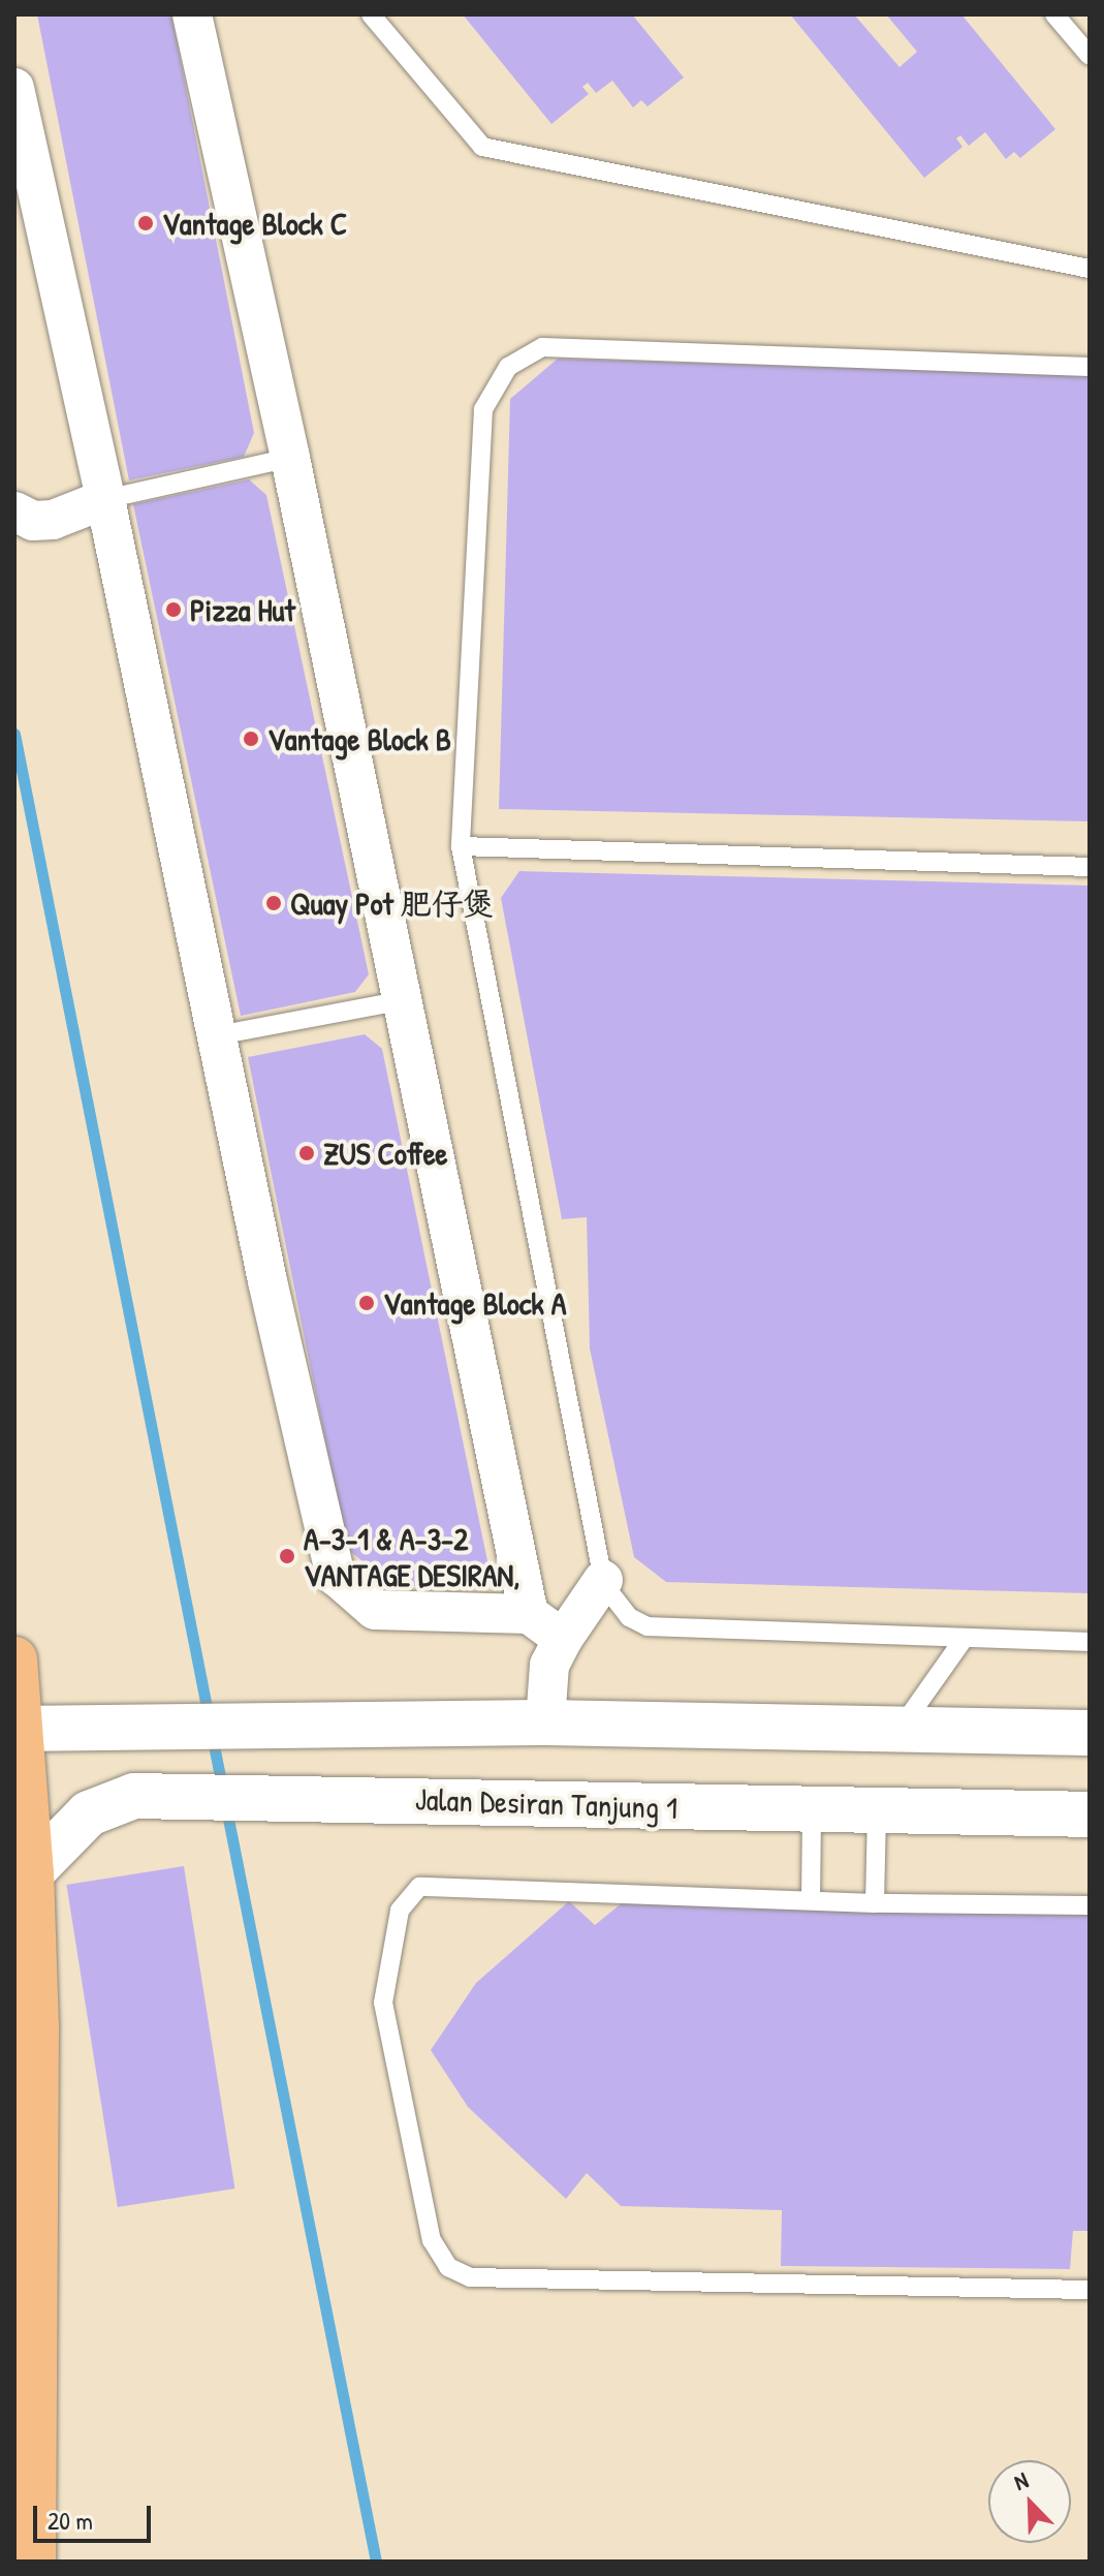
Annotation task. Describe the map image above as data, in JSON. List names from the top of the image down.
{
  "streets": {
    "street": ["Jalan Desiran Tanjung 1"]
  },
  "places": [
    "Vantage Block C",
    "Pizza Hut",
    "Vantage Block B",
    "Quay Pot 肥仔煲",
    "ZUS Coffee",
    "Vantage Block A",
    "A-3-1 & A-3-2 VANTAGE DESIRAN,"
  ],
  "scale_bar": "20 m",
  "north": "top left"
}
